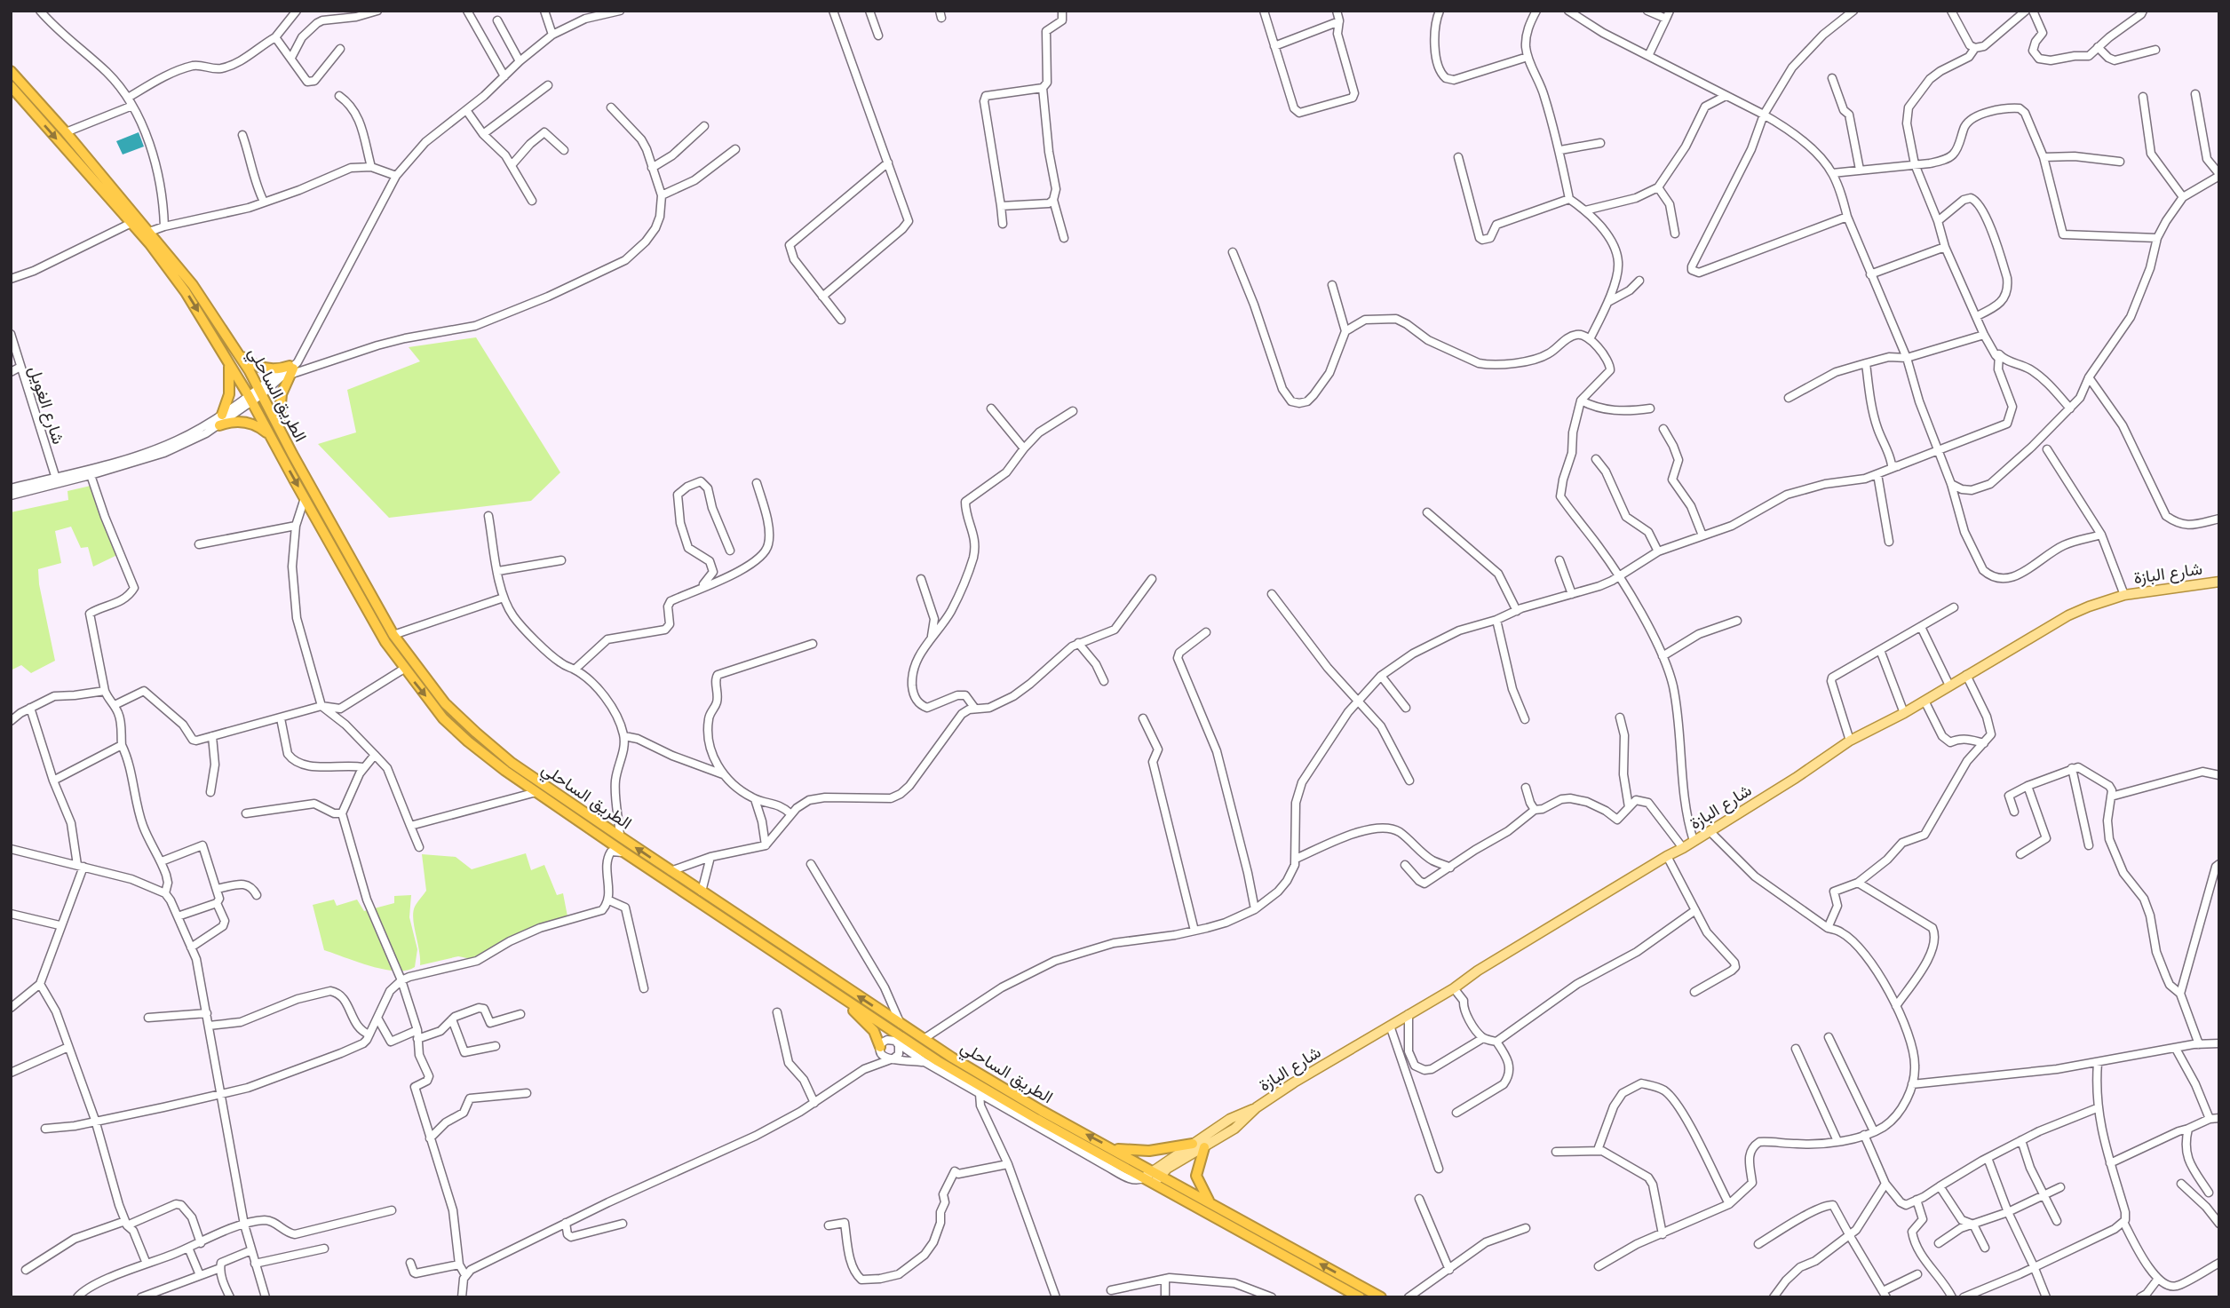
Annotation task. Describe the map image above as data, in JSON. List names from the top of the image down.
{
  "streets": {
    "highway": ["الطريق الساحلي"],
    "main road": ["شارع البازة"],
    "street": ["شارع الغويل"]
  },
  "crossings": [
    ["الطريق الساحلي", "شارع البازة"]
  ]
}
